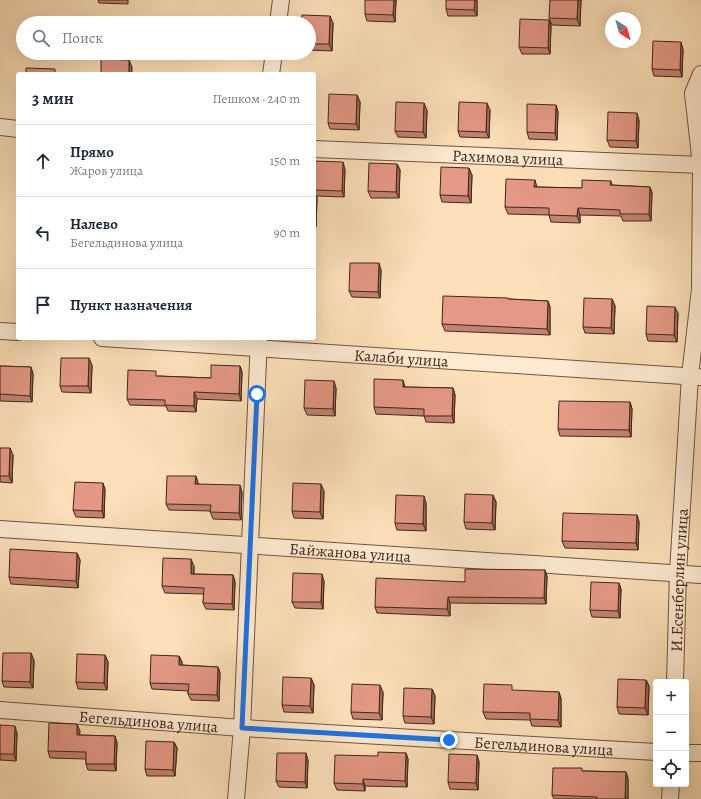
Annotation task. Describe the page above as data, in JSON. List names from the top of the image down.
{
  "streets": {
    "street": [
      "Рахимова улица",
      "Калаби улица",
      "Байжанова улица",
      "И.Есенберлин улица",
      "Бегельдинова улица"
    ]
  },
  "crossings": [
    ["Рахимова улица", "И.Есенберлин улица"],
    ["Калаби улица", "И.Есенберлин улица"],
    ["Байжанова улица", "И.Есенберлин улица"]
  ],
  "north": "bottom right",
  "page": {
    "search": "Поиск",
    "heading": ["3 мин", "Пешком · 240 m"],
    "list": [
      ["Прямо", "Жаров улица", "150 m"],
      ["Налево", "Бегельдинова улица", "90 m"],
      "Пункт назначения"
    ],
    "map_buttons": ["+", "−"]
  }
}
